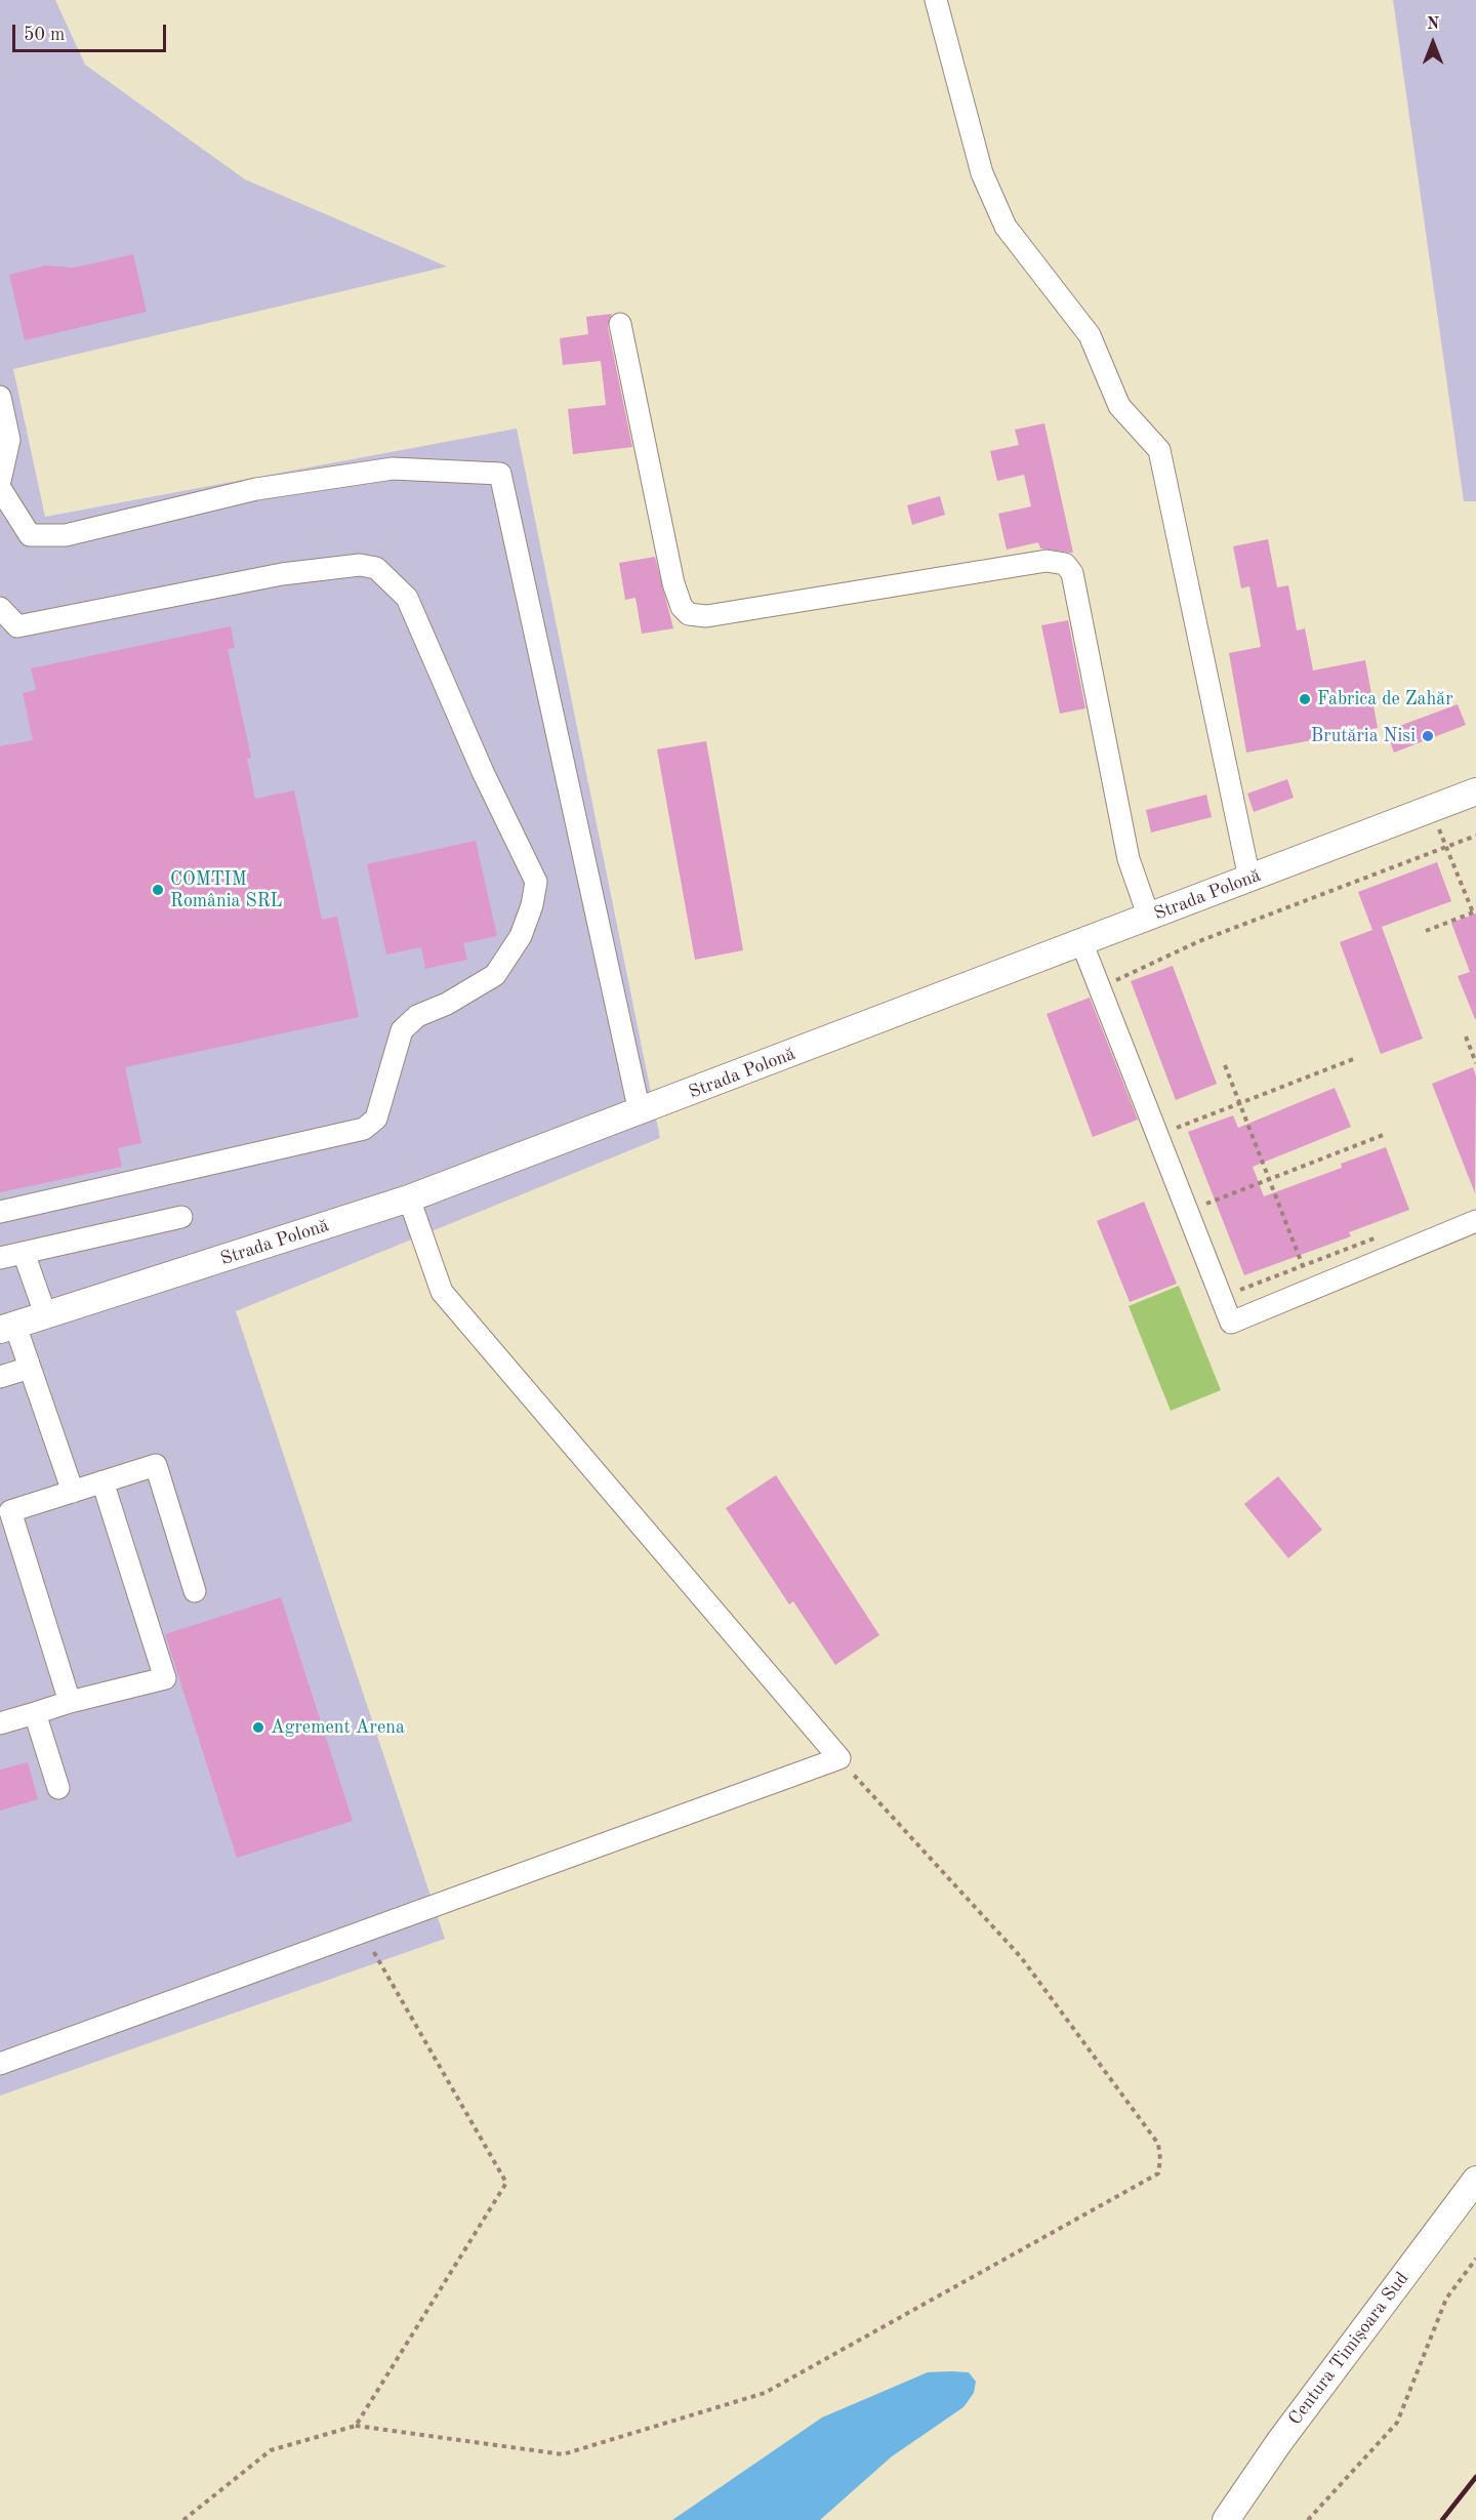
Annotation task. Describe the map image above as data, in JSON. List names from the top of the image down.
{
  "streets": {
    "main road": ["Strada Polonă", "Centura Timișoara Sud"]
  },
  "places": [
    "Fabrica de Zahăr",
    "Brutăria Nisi",
    "COMTIM România SRL",
    "Agrement Arena"
  ],
  "scale_bar": "50 m",
  "north": "top"
}
